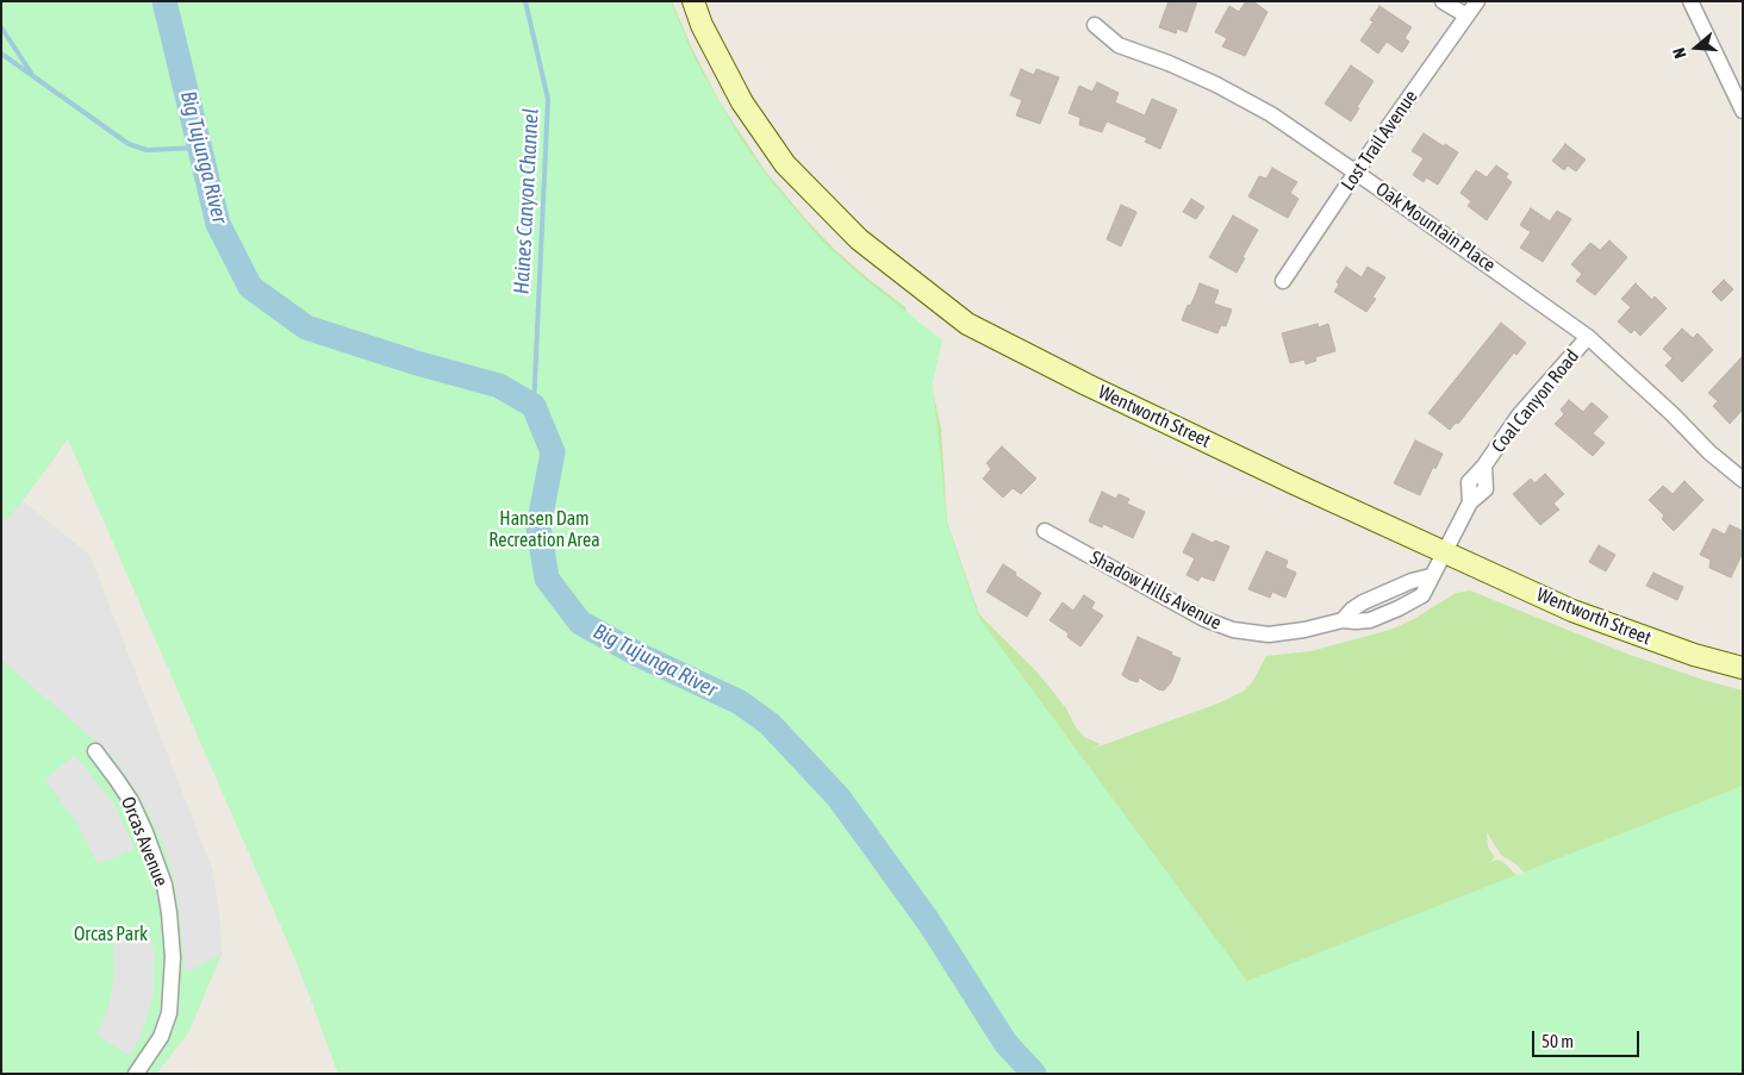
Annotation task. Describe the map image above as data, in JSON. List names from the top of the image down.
{
  "streets": {
    "main road": ["Wentworth Street"],
    "street": [
      "Lost Trail Avenue",
      "Oak Mountain Place",
      "Coal Canyon Road",
      "Shadow Hills Avenue",
      "Orcas Avenue"
    ]
  },
  "crossings": [
    ["Lost Trail Avenue", "Oak Mountain Place"],
    ["Oak Mountain Place", "Coal Canyon Road"],
    ["Coal Canyon Road", "Wentworth Street"],
    ["Coal Canyon Road", "Shadow Hills Avenue"],
    ["Wentworth Street", "Shadow Hills Avenue"]
  ],
  "water": ["Big Tujunga River", "Haines Canyon Channel"],
  "parks": ["Hansen Dam Recreation Area", "Orcas Park"],
  "scale_bar": "50 m",
  "north": "left"
}
